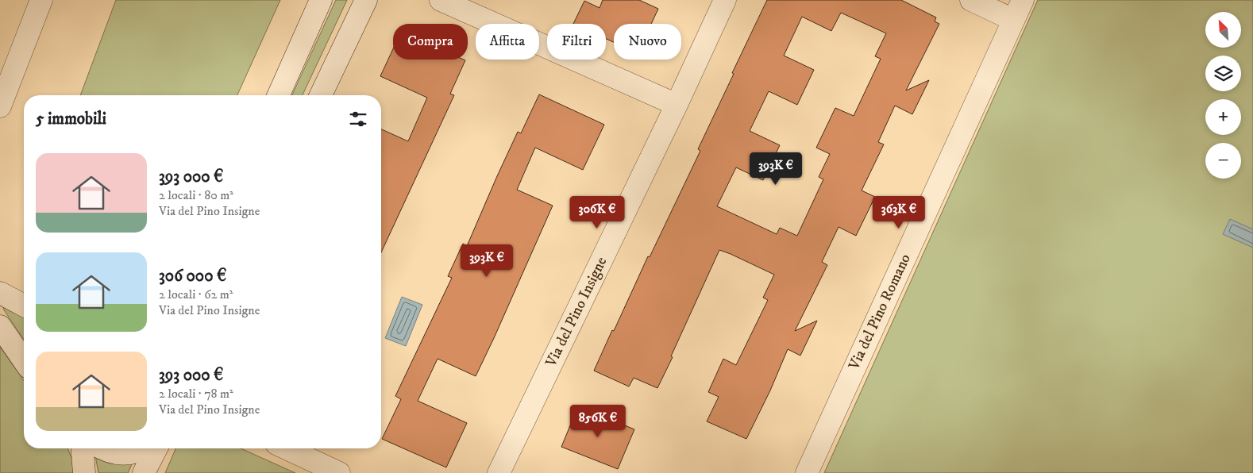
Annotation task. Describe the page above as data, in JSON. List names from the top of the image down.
{
  "streets": {
    "street": ["Via del Pino Insigne", "Via del Pino Romano"]
  },
  "north": "top left",
  "page": {
    "map_buttons": ["+", "−"],
    "chip": [
      "Compra",
      "Affitta",
      "Filtri",
      "Nuovo"
    ],
    "heading": "5 immobili",
    "list": [
      {
        "name": "393 000 €",
        "note": "2 locali · 80 m² · Via del Pino Insigne"
      },
      {
        "name": "306 000 €",
        "note": "2 locali · 62 m² · Via del Pino Insigne"
      },
      {
        "name": "393 000 €",
        "note": "2 locali · 78 m² · Via del Pino Insigne"
      }
    ],
    "price": [
      "393K €",
      "306K €",
      "363K €",
      "393K €",
      "856K €"
    ]
  }
}
